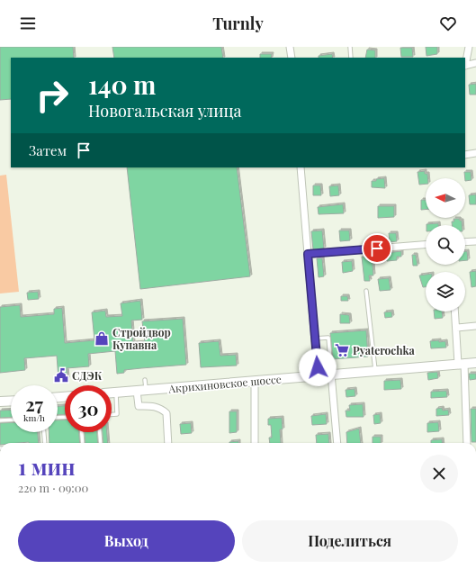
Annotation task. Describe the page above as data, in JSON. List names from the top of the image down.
{
  "streets": {
    "main road": ["Акрихиновское шоссе"]
  },
  "places": {
    "shop": ["Стройдвор Купавна"],
    "supermarket": ["Pyaterochka"],
    "public building": ["СДЭК"]
  },
  "north": "left",
  "page": {
    "header": "Turnly",
    "turn": ["140 m", "Новогальская улица"],
    "then": "Затем",
    "speed": "27 km/h",
    "limit": "30",
    "heading": ["1 мин", "220 m · 09:00"],
    "buttons": ["Выход", "Поделиться"]
  }
}
